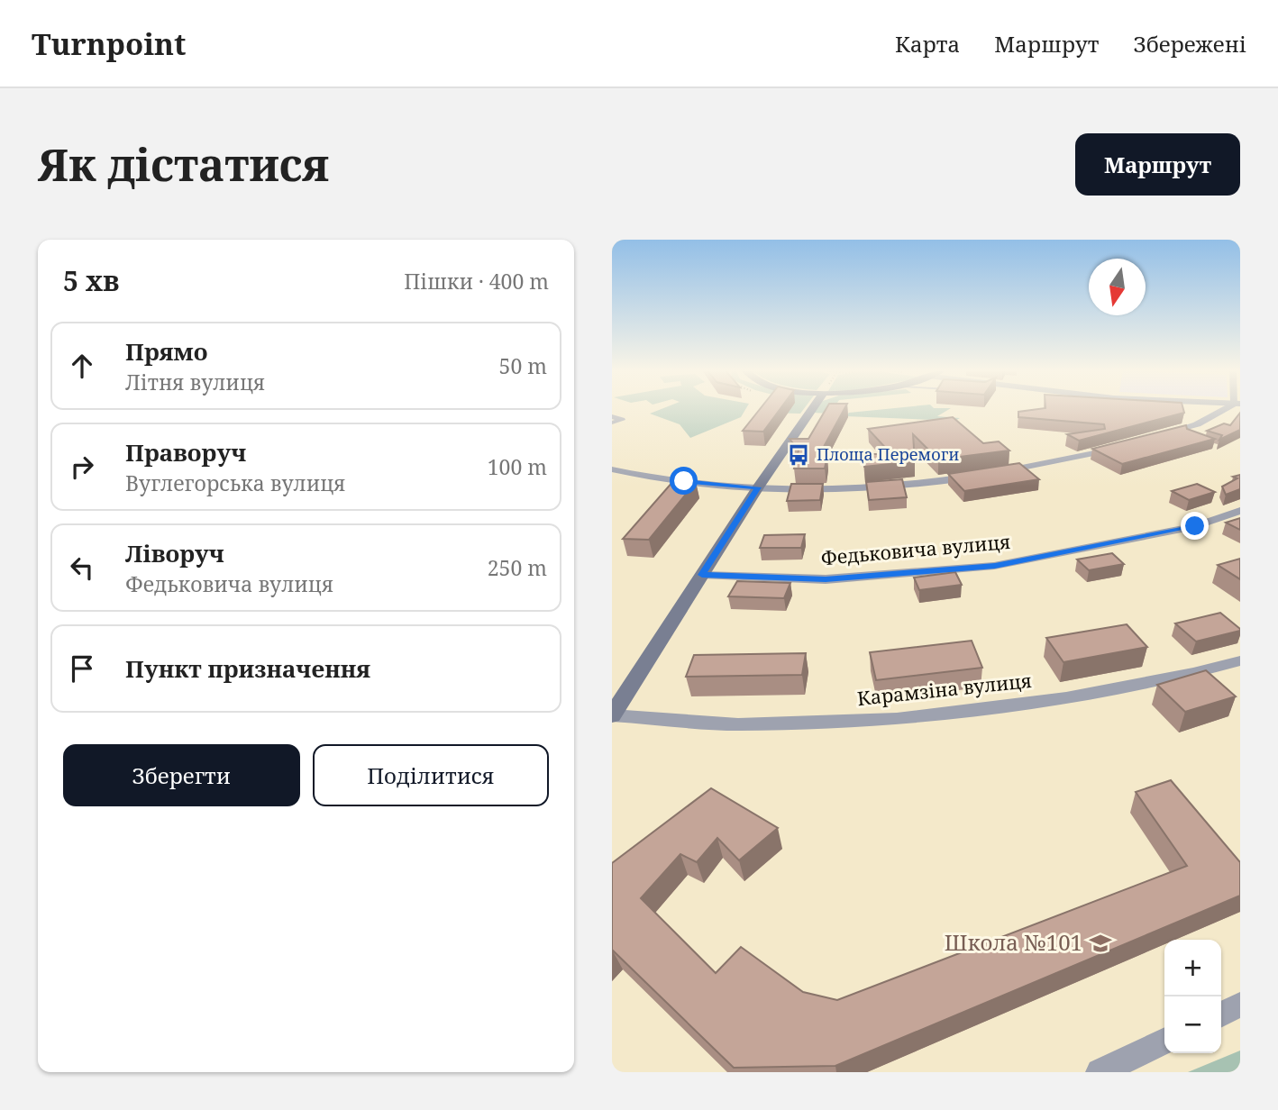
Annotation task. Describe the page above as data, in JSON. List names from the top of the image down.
{
  "streets": {
    "street": ["Федьковича вулиця", "Карамзіна вулиця"]
  },
  "places": {
    "bus stop": ["Площа Перемоги"],
    "school or university": ["Школа №101"]
  },
  "north": "bottom",
  "page": {
    "header": "Turnpoint",
    "nav": ["Карта", "Маршрут", "Збережені"],
    "buttons": [
      "Маршрут",
      ["Зберегти", "Поділитися"]
    ],
    "title": "Як дістатися",
    "heading": ["5 хв", "Пішки · 400 m"],
    "list": [
      ["Прямо", "Літня вулиця", "50 m"],
      ["Праворуч", "Вуглегорська вулиця", "100 m"],
      ["Ліворуч", "Федьковича вулиця", "250 m"],
      "Пункт призначення"
    ],
    "map_buttons": ["+", "−"]
  }
}
